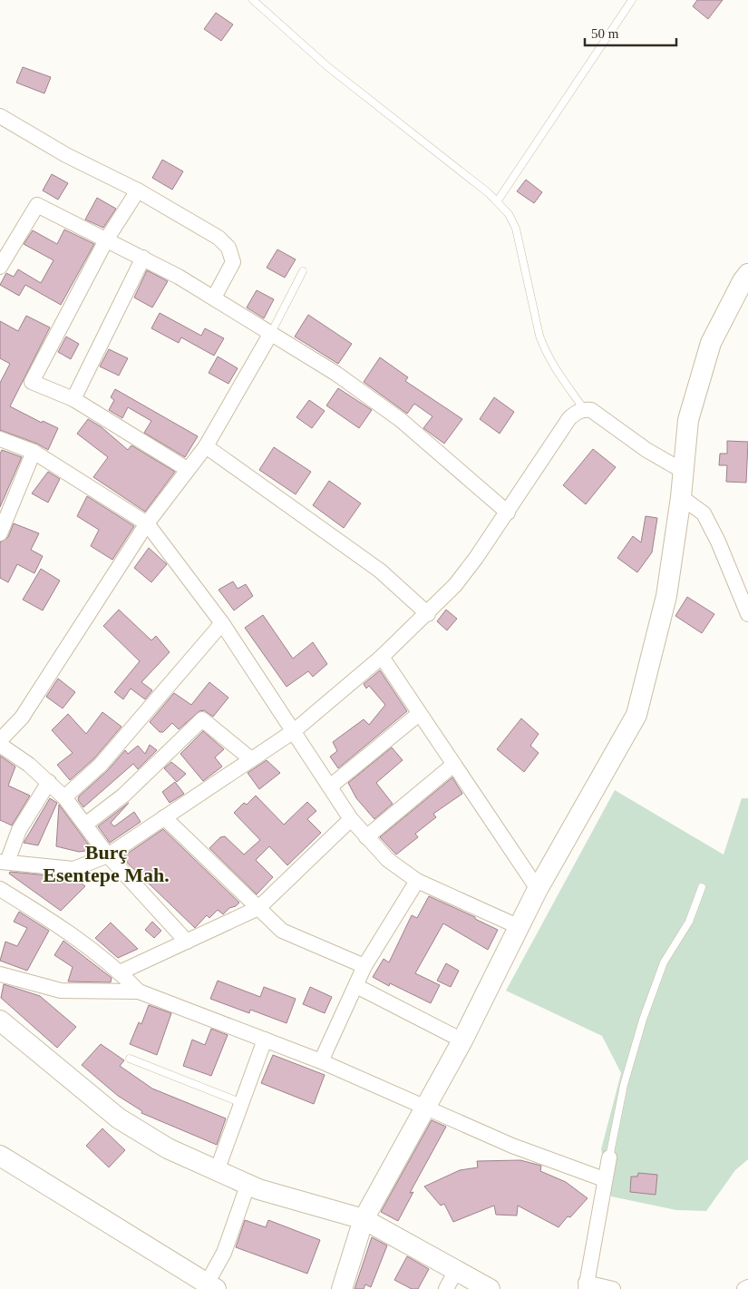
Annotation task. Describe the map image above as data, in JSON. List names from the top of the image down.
{
  "districts": ["Burç Esentepe Mah."],
  "scale_bar": "50 m"
}
